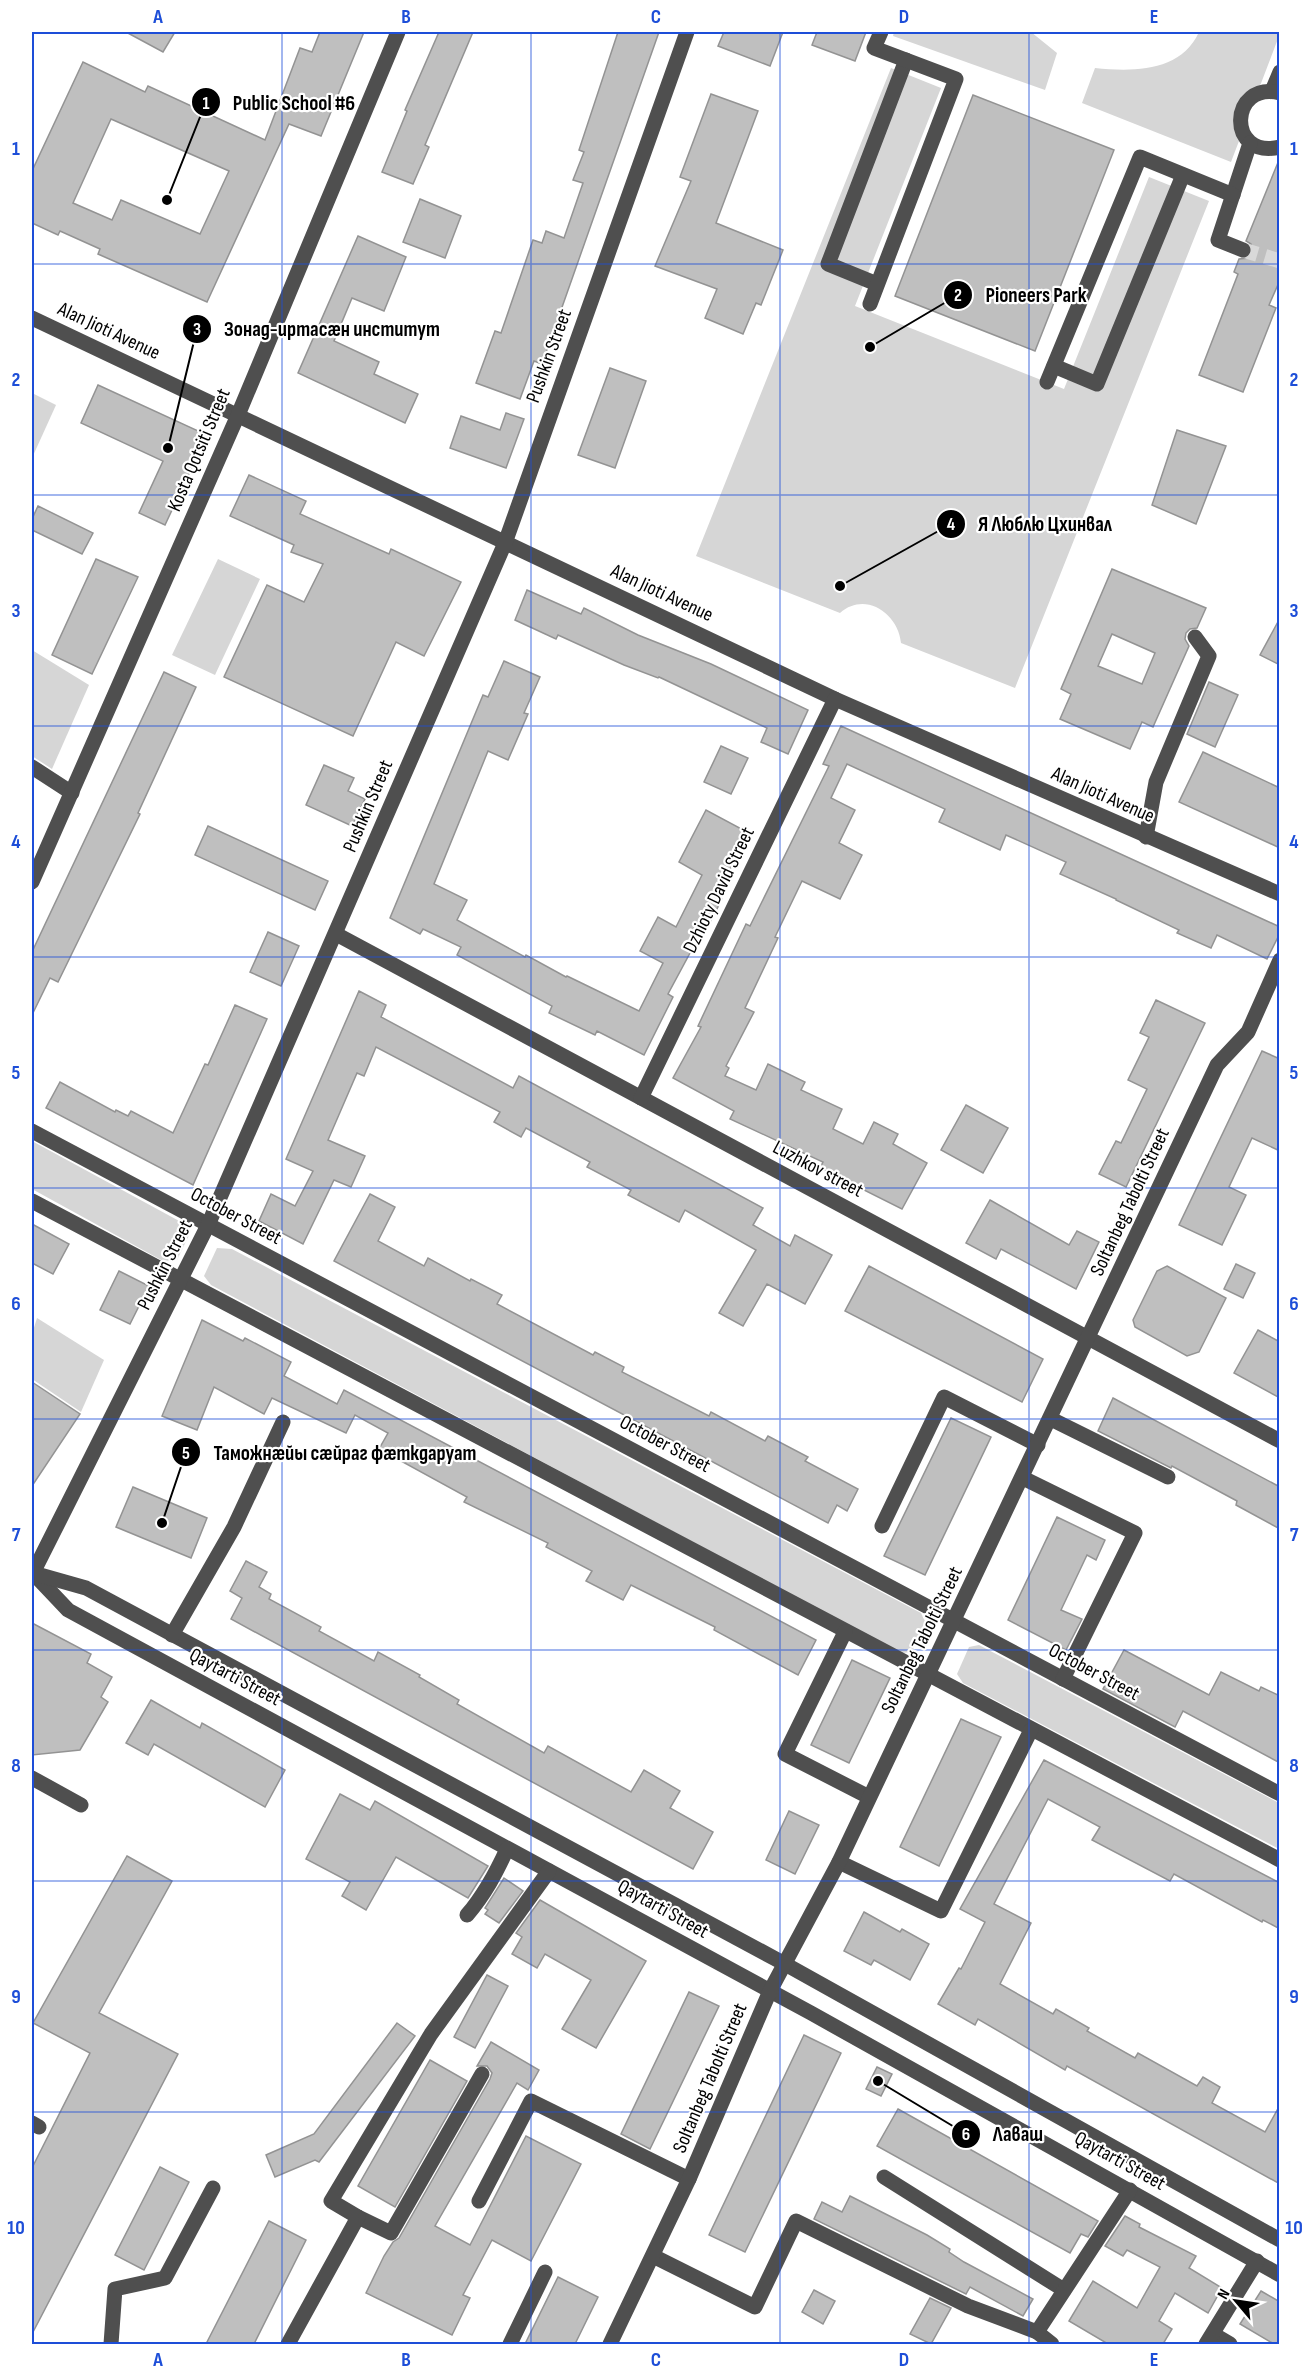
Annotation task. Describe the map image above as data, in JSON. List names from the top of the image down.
{
  "streets": {
    "street": [
      "Alan Jioti Avenue",
      "Pushkin Street",
      "Kosta Qotsiti Street",
      "Dzhioty David Street",
      "Luzhkov street",
      "Soltanbeg Tabolti Street",
      "October Street",
      "Qaytarti Street"
    ]
  },
  "crossings": [
    ["Alan Jioti Avenue", "Pushkin Street"],
    ["Alan Jioti Avenue", "Kosta Qotsiti Street"],
    ["Alan Jioti Avenue", "Dzhioty David Street"],
    ["Pushkin Street", "Luzhkov street"],
    ["Pushkin Street", "October Street"],
    ["Pushkin Street", "Qaytarti Street"],
    ["Dzhioty David Street", "Luzhkov street"],
    ["Luzhkov street", "Soltanbeg Tabolti Street"],
    ["Soltanbeg Tabolti Street", "October Street"],
    ["Soltanbeg Tabolti Street", "Qaytarti Street"]
  ],
  "places": [
    "Public School #6",
    "Pioneers Park",
    "Зонад-иртасæн институт",
    "Я Люблю Цхинвал",
    "Таможнæйы сæйраг фæткдаруат",
    "Лаваш"
  ],
  "north": "top left",
  "grid": {
    "columns": [
      "A",
      "B",
      "C",
      "D",
      "E"
    ],
    "rows": [
      "1",
      "2",
      "3",
      "4",
      "5",
      "6",
      "7",
      "8",
      "9",
      "10"
    ]
  }
}
